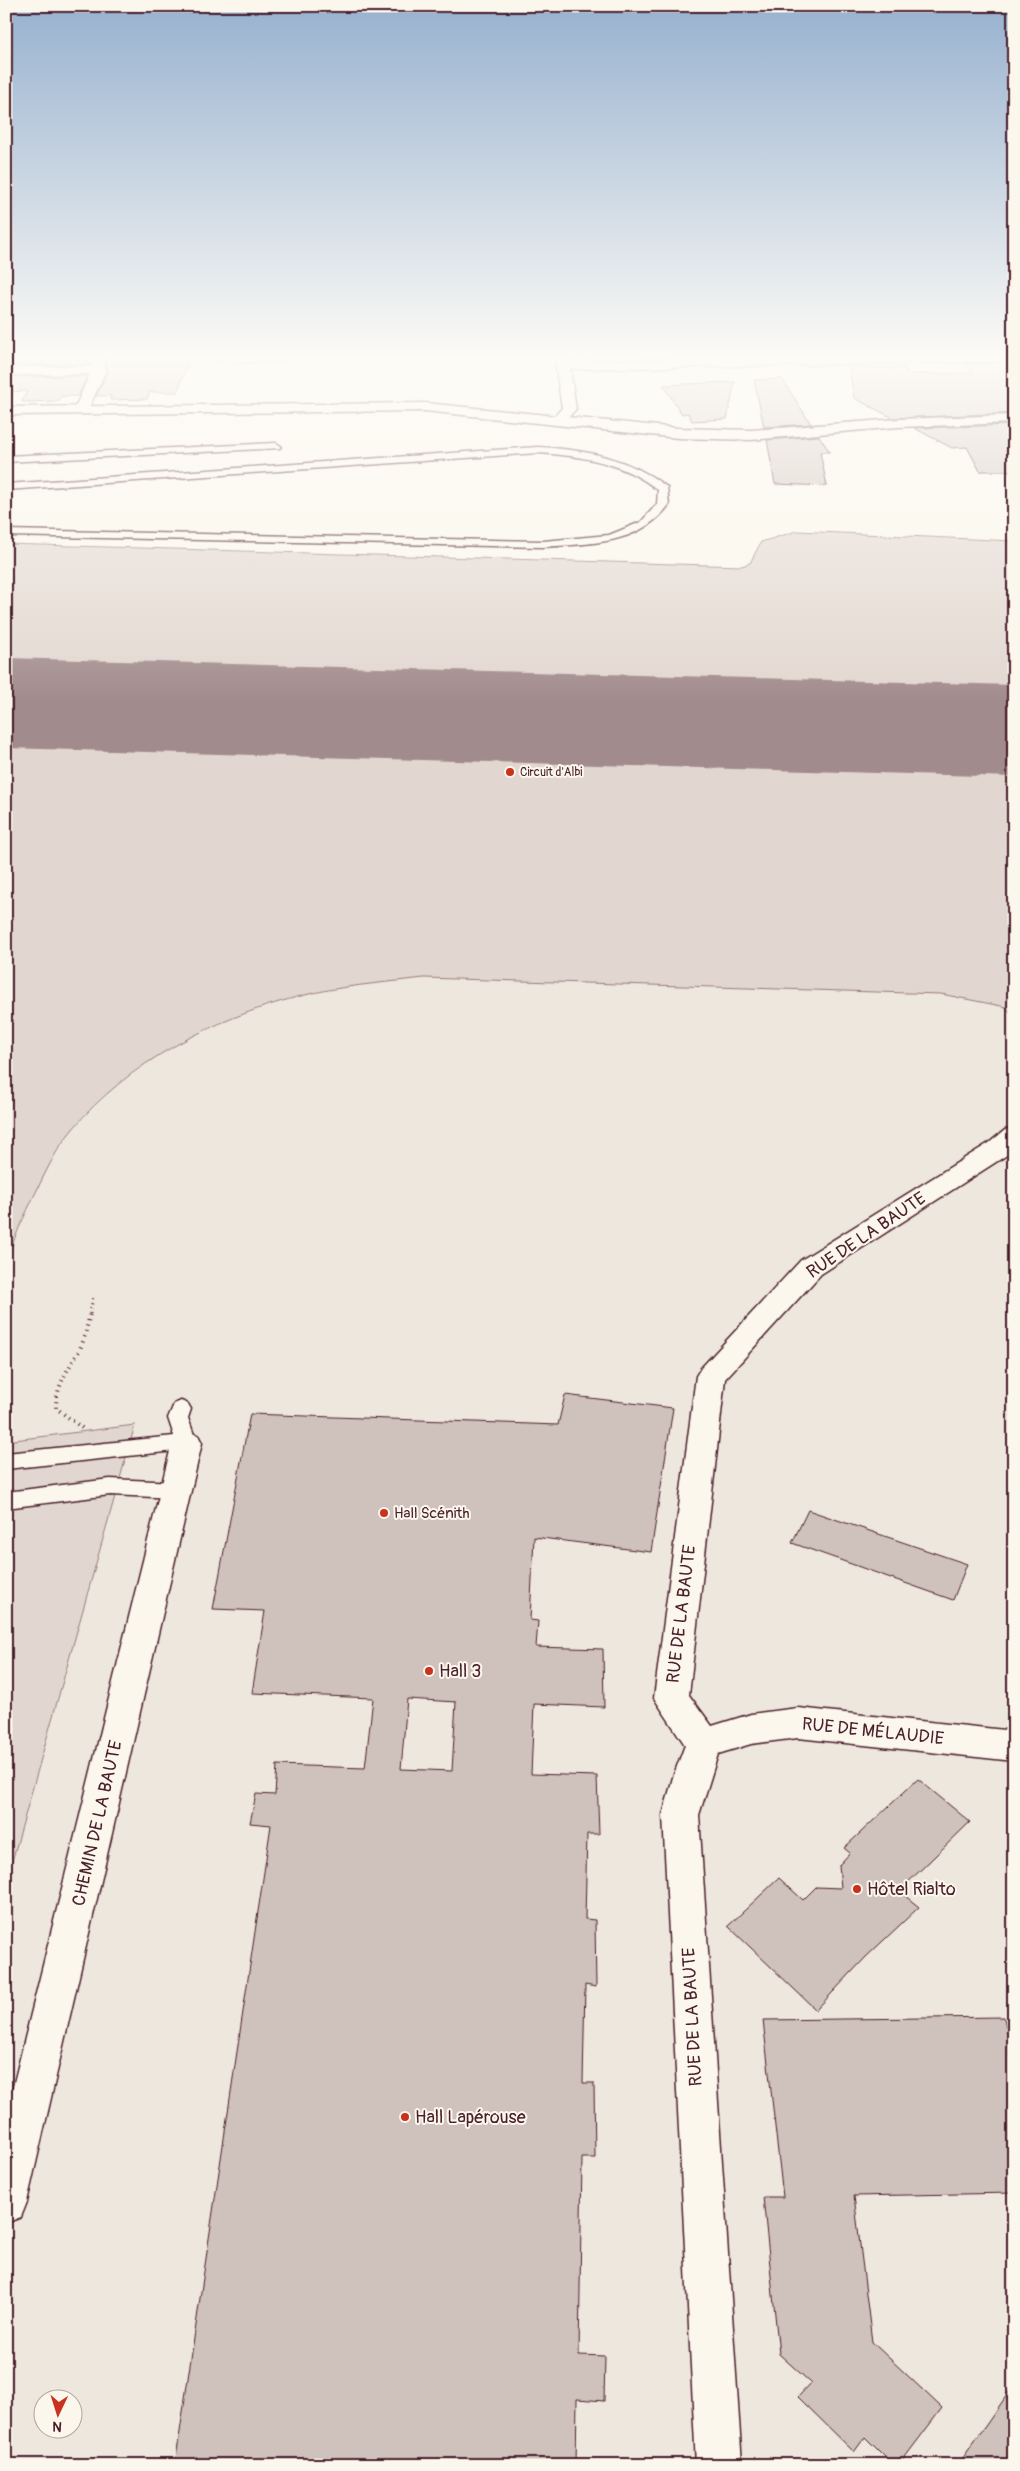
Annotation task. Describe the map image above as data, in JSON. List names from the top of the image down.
{
  "streets": {
    "street": ["RUE DE LA BAUTE", "RUE DE MÉLAUDIE", "CHEMIN DE LA BAUTE"]
  },
  "crossings": [
    ["RUE DE LA BAUTE", "RUE DE MÉLAUDIE"]
  ],
  "places": [
    "Circuit d'Albi",
    "Hall Scénith",
    "Hall 3",
    "Hôtel Rialto",
    "Hall Lapérouse"
  ],
  "north": "bottom"
}
